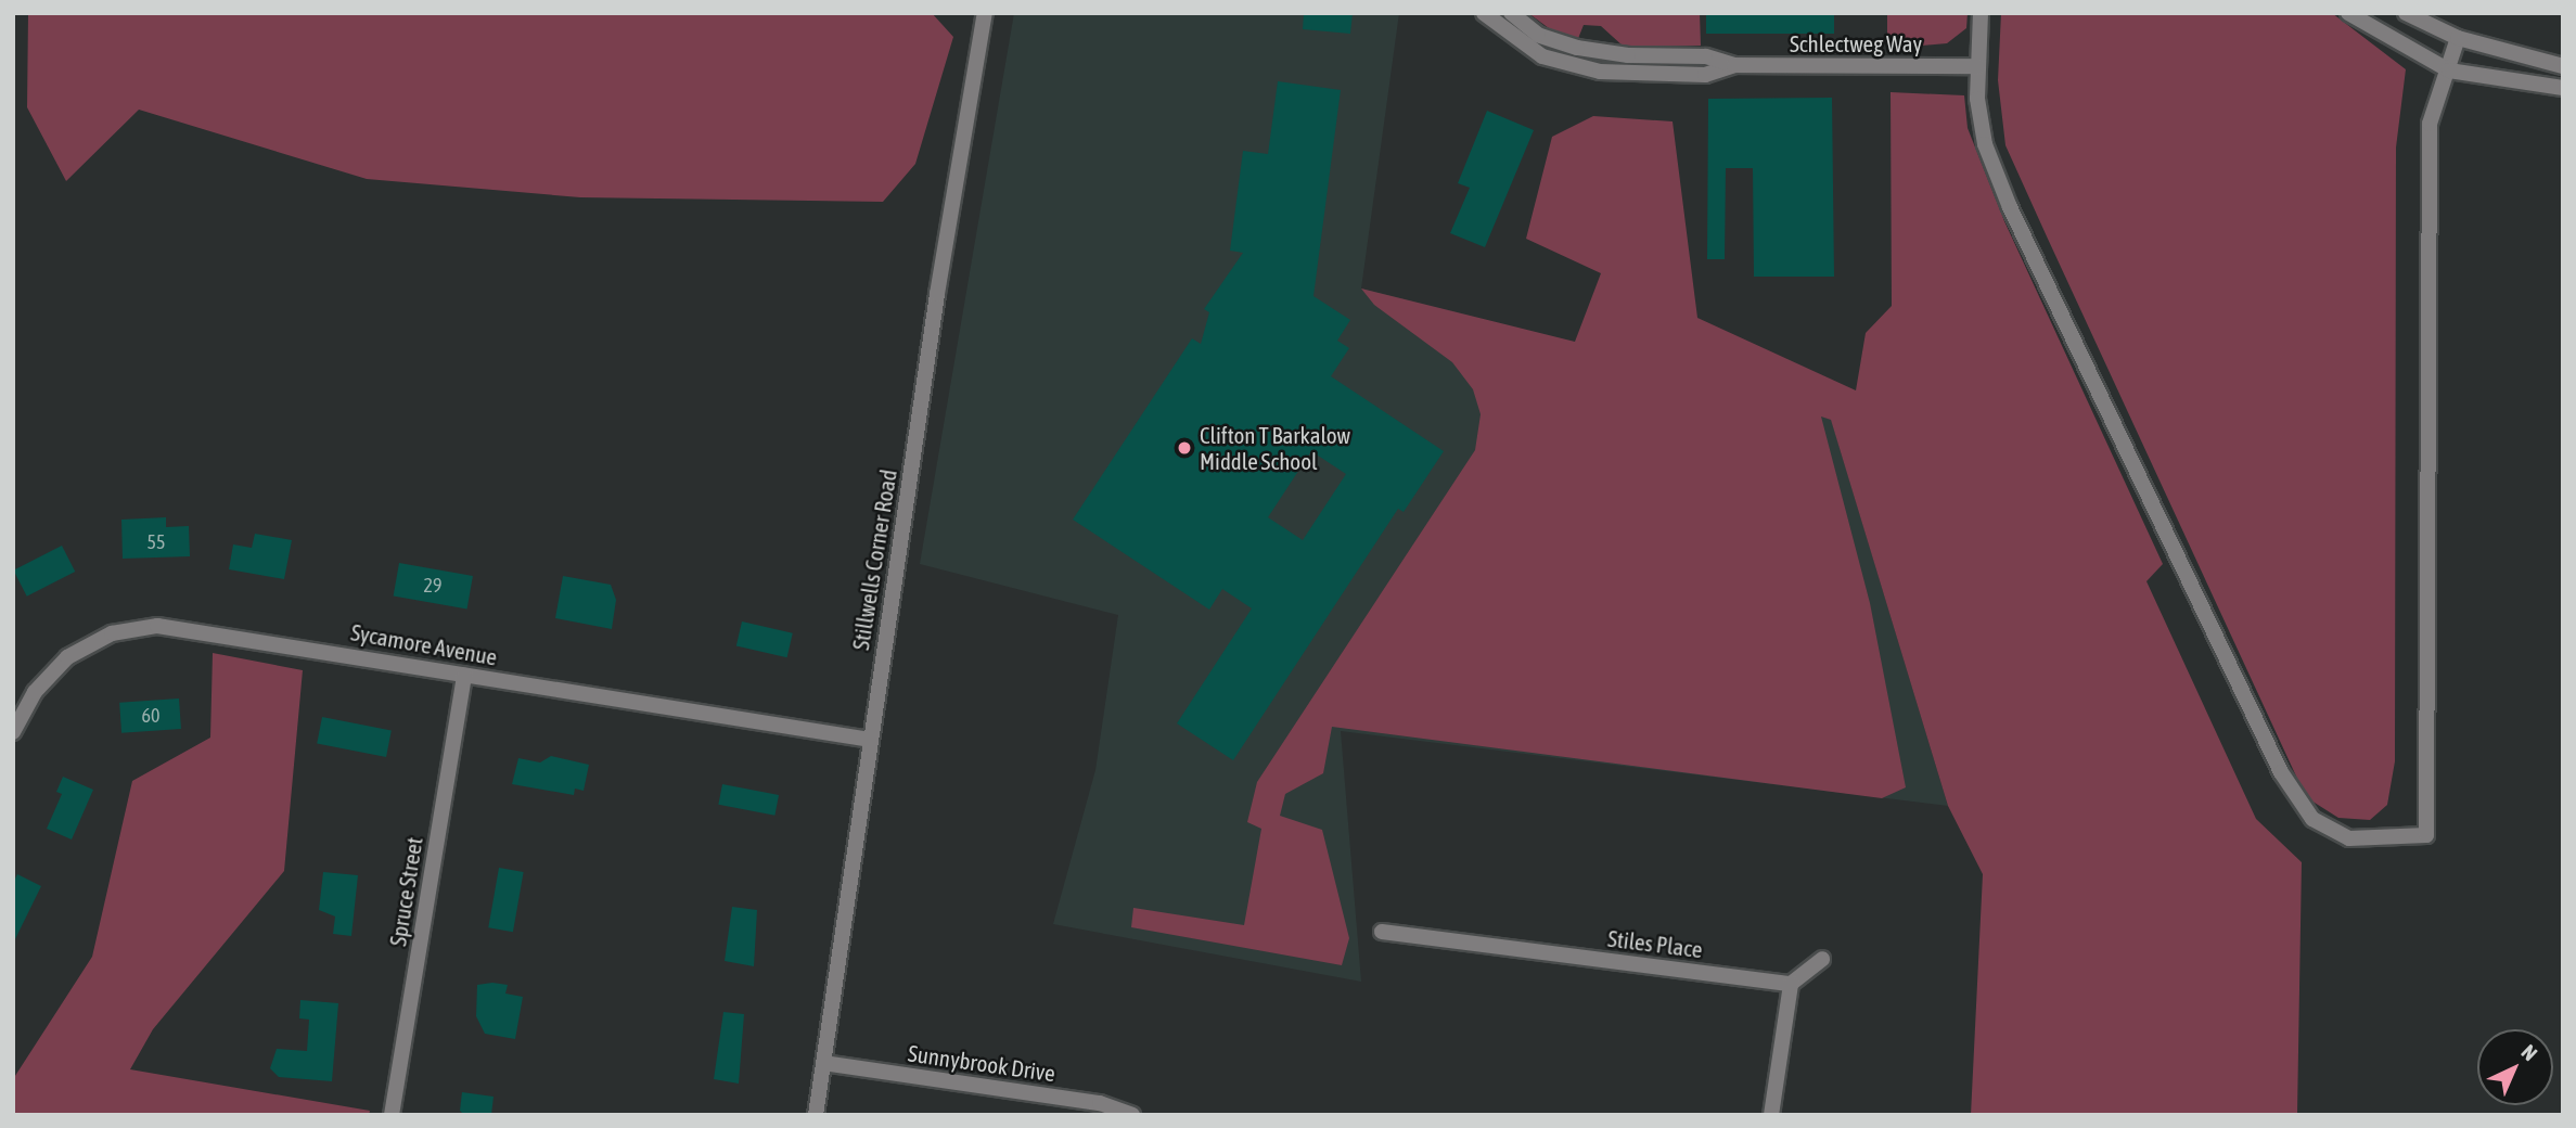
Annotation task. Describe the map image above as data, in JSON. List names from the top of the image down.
{
  "streets": {
    "street": [
      "Schlectweg Way",
      "Stillwells Corner Road",
      "Sycamore Avenue",
      "Spruce Street",
      "Stiles Place",
      "Sunnybrook Drive"
    ]
  },
  "crossings": [
    ["Stillwells Corner Road", "Sycamore Avenue"],
    ["Stillwells Corner Road", "Sunnybrook Drive"],
    ["Sycamore Avenue", "Spruce Street"]
  ],
  "places": ["Clifton T Barkalow Middle School"],
  "house_numbers": ["55", "29", "60"],
  "north": "top right"
}
